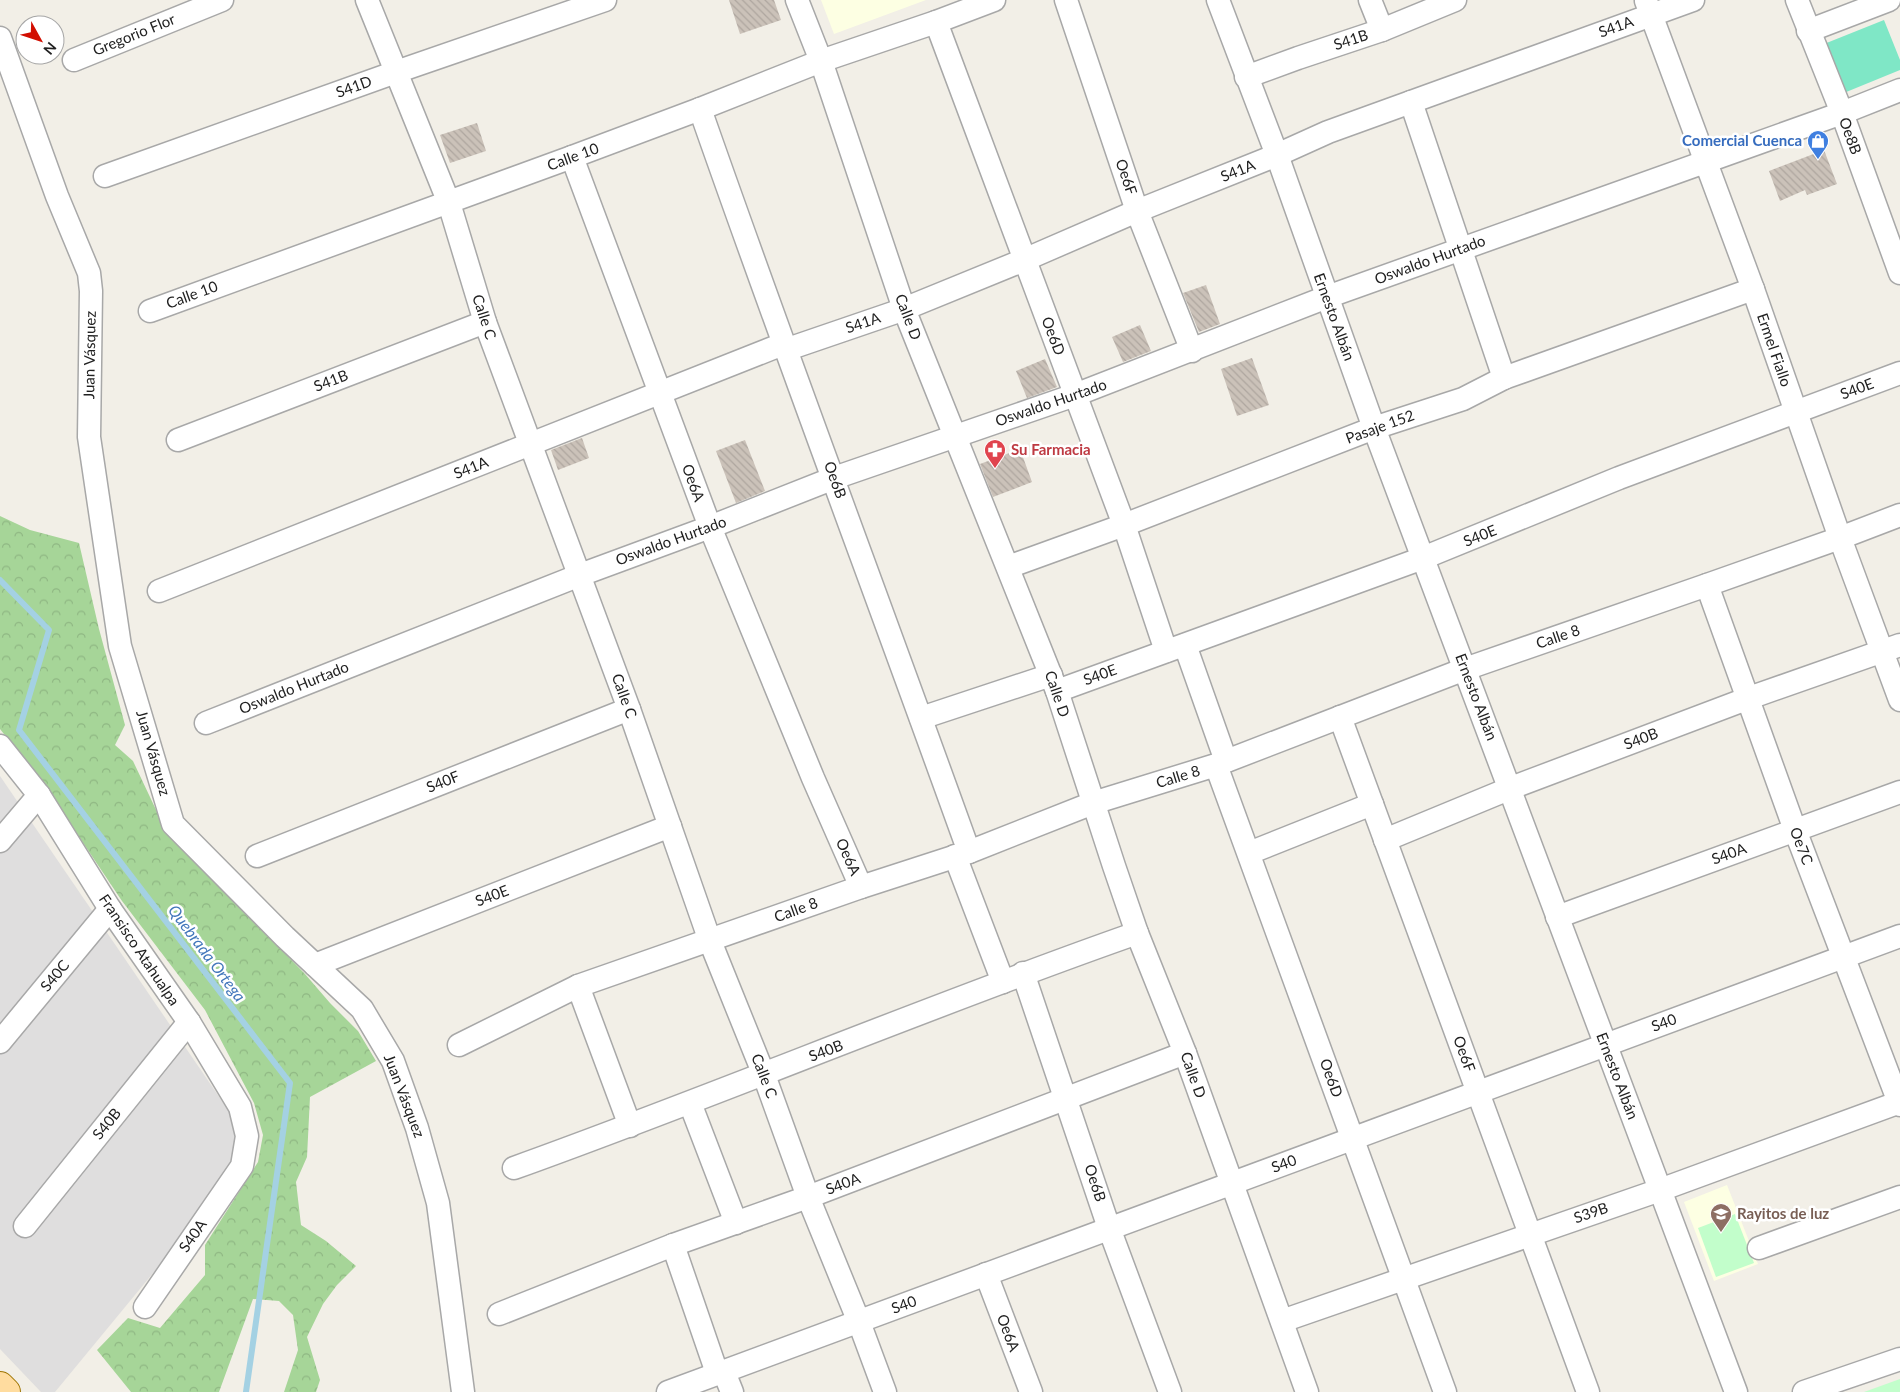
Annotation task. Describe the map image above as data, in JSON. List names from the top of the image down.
{
  "streets": {
    "street": [
      "S41A",
      "Gregorio Flor",
      "S41B",
      "S41D",
      "Oe8B",
      "Calle 10",
      "Oe6F",
      "Oswaldo Hurtado",
      "Calle C",
      "Calle D",
      "Ernesto Albán",
      "Oe6D",
      "Ermel Fiallo",
      "Juan Vásquez",
      "S40E",
      "Pasaje 152",
      "Oe6B",
      "Oe6A",
      "Calle 8",
      "S40B",
      "S40F",
      "Oe7C",
      "S40A",
      "Fransisco Atahualpa",
      "S40C",
      "S40",
      "S39B"
    ]
  },
  "crossings": [
    ["S41A", "Oe6F"],
    ["S41A", "Calle C"],
    ["S41A", "Calle D"],
    ["S41A", "Ernesto Albán"],
    ["S41A", "Oe6D"],
    ["S41A", "Ermel Fiallo"],
    ["S41A", "Oe6B"],
    ["S41A", "Oe6A"],
    ["S41B", "Calle C"],
    ["S41B", "Ernesto Albán"],
    ["S41D", "Calle C"],
    ["Oe8B", "Oswaldo Hurtado"],
    ["Calle 10", "Calle C"],
    ["Calle 10", "Calle D"],
    ["Calle 10", "Oe6D"],
    ["Calle 10", "Oe6B"],
    ["Calle 10", "Oe6A"],
    ["Oe6F", "Oswaldo Hurtado"],
    ["Oe6F", "Calle 8"],
    ["Oe6F", "S40B"],
    ["Oe6F", "S40"],
    ["Oe6F", "S39B"],
    ["Oswaldo Hurtado", "Calle C"],
    ["Oswaldo Hurtado", "Calle D"],
    ["Oswaldo Hurtado", "Ernesto Albán"],
    ["Oswaldo Hurtado", "Oe6D"],
    ["Oswaldo Hurtado", "Ermel Fiallo"],
    ["Oswaldo Hurtado", "Oe6B"],
    ["Oswaldo Hurtado", "Oe6A"],
    ["Calle C", "S40E"],
    ["Calle C", "Calle 8"],
    ["Calle C", "S40B"],
    ["Calle C", "S40F"],
    ["Calle C", "S40A"],
    ["Calle C", "S40"],
    ["Calle D", "S40E"],
    ["Calle D", "Pasaje 152"],
    ["Calle D", "Calle 8"],
    ["Calle D", "S40B"],
    ["Calle D", "S40A"],
    ["Calle D", "S40"],
    ["Calle D", "S39B"],
    ["Ernesto Albán", "S40E"],
    ["Ernesto Albán", "Pasaje 152"],
    ["Ernesto Albán", "Calle 8"],
    ["Ernesto Albán", "S40B"],
    ["Ernesto Albán", "S40A"],
    ["Ernesto Albán", "S40"],
    ["Ernesto Albán", "S39B"],
    ["Oe6D", "S40E"],
    ["Oe6D", "Pasaje 152"],
    ["Oe6D", "Calle 8"],
    ["Oe6D", "S40"],
    ["Oe6D", "S39B"],
    ["Ermel Fiallo", "S40E"],
    ["Ermel Fiallo", "Pasaje 152"],
    ["Ermel Fiallo", "Calle 8"],
    ["Ermel Fiallo", "S40B"],
    ["Juan Vásquez", "S40E"],
    ["S40E", "Oe6B"],
    ["Oe6B", "Calle 8"],
    ["Oe6B", "S40B"],
    ["Oe6B", "S40A"],
    ["Oe6B", "S40"],
    ["Oe6A", "Calle 8"],
    ["Oe6A", "S40"],
    ["Calle 8", "Oe7C"],
    ["S40B", "Oe7C"],
    ["S40B", "Fransisco Atahualpa"],
    ["Oe7C", "S40A"],
    ["Oe7C", "S40"],
    ["Oe7C", "S39B"],
    ["S40A", "Fransisco Atahualpa"],
    ["Fransisco Atahualpa", "S40C"]
  ],
  "water": ["Quebrada Ortega"],
  "places": {
    "shop": ["Comercial Cuenca"],
    "pharmacy": ["Su Farmacia"],
    "school or university": ["Rayitos de luz"]
  },
  "north": "bottom right"
}
